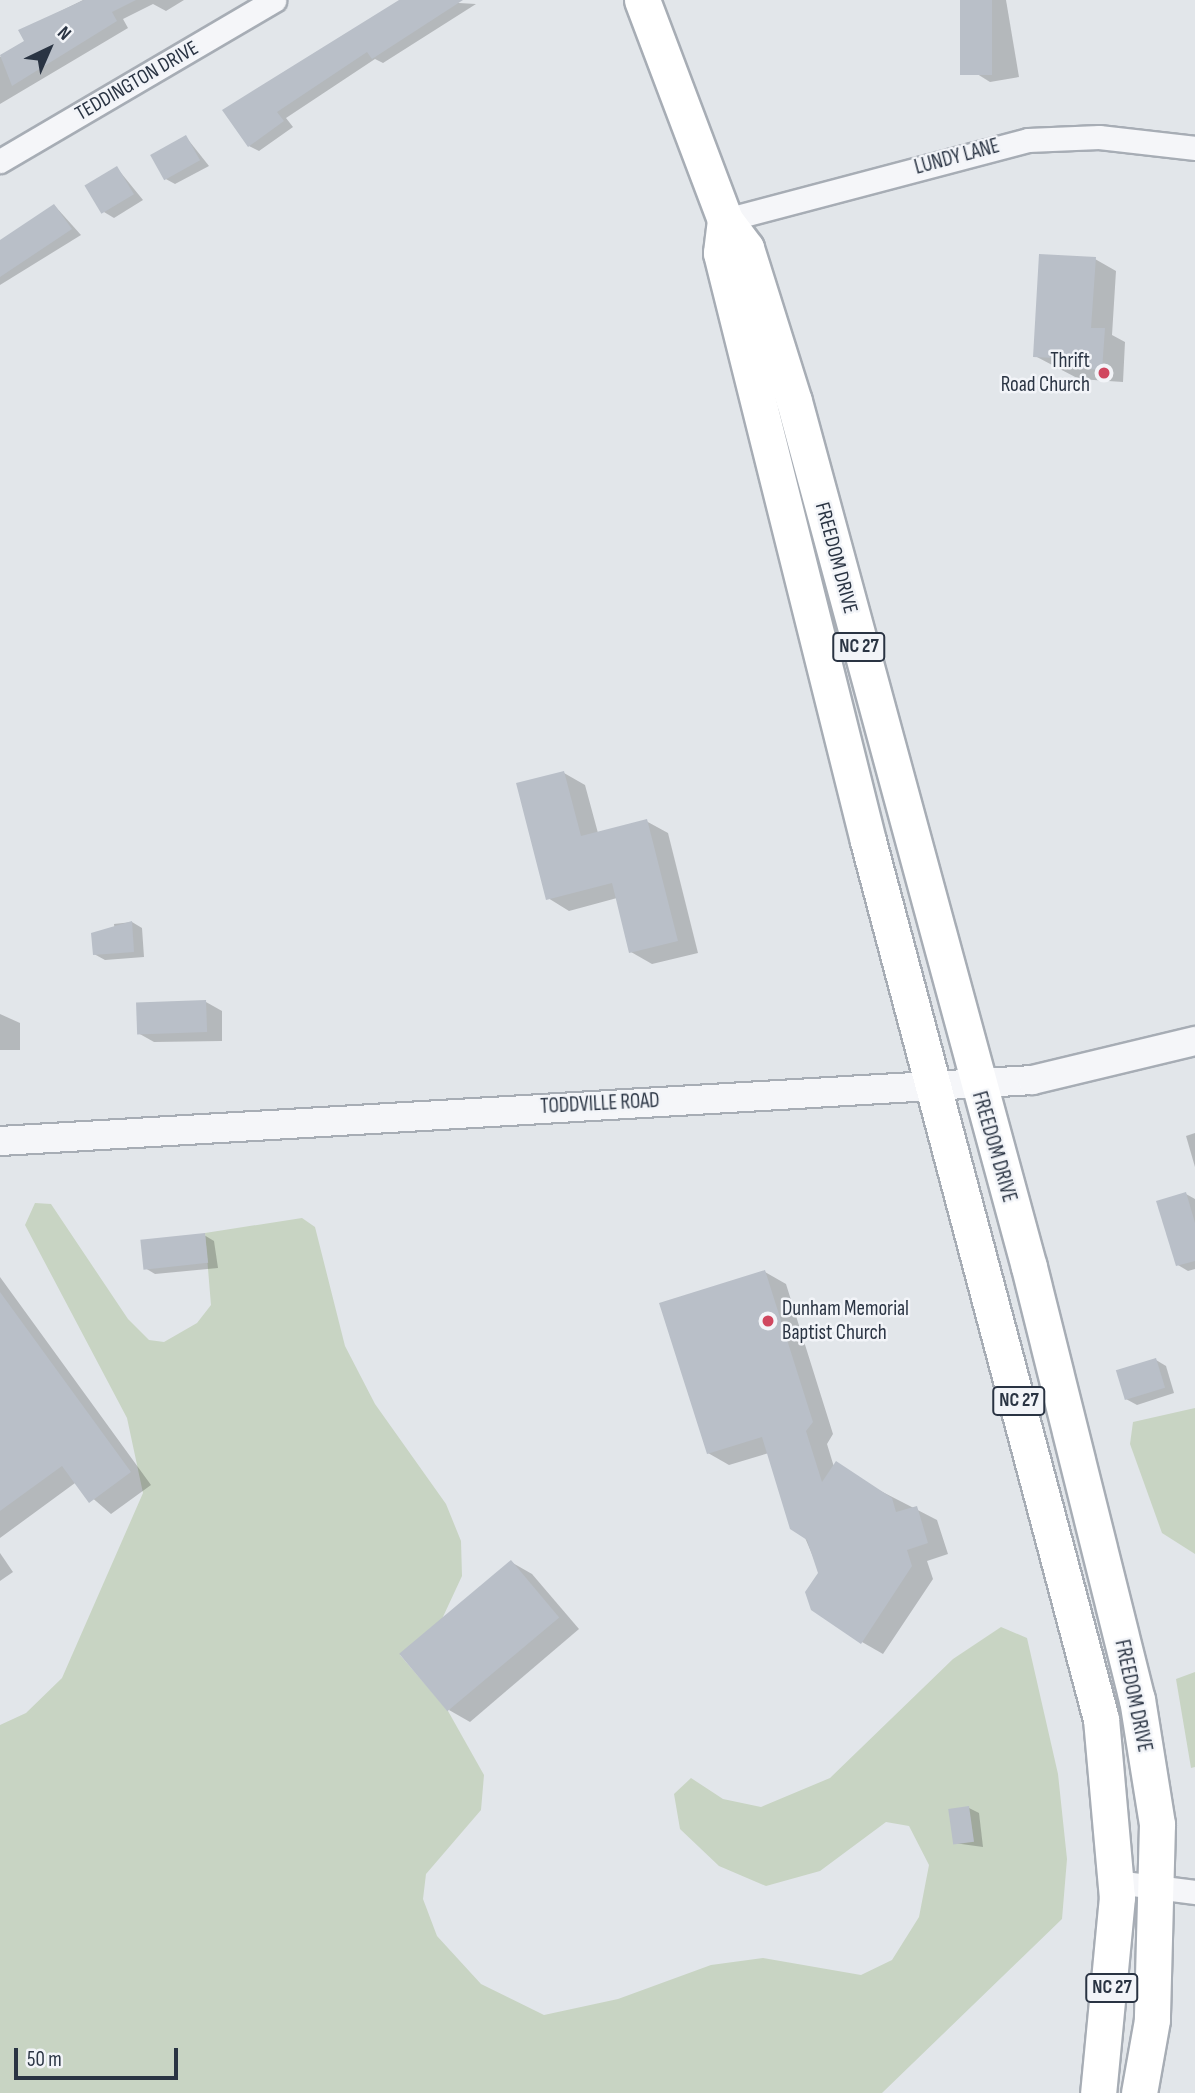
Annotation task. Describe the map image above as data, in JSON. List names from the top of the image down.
{
  "streets": {
    "main road": ["FREEDOM DRIVE", "NC 27"],
    "street": ["TEDDINGTON DRIVE", "LUNDY LANE", "TODDVILLE ROAD"]
  },
  "crossings": [
    ["LUNDY LANE", "FREEDOM DRIVE"],
    ["FREEDOM DRIVE", "TODDVILLE ROAD"]
  ],
  "places": ["Thrift Road Church", "Dunham Memorial Baptist Church"],
  "scale_bar": "50 m",
  "north": "top right"
}
